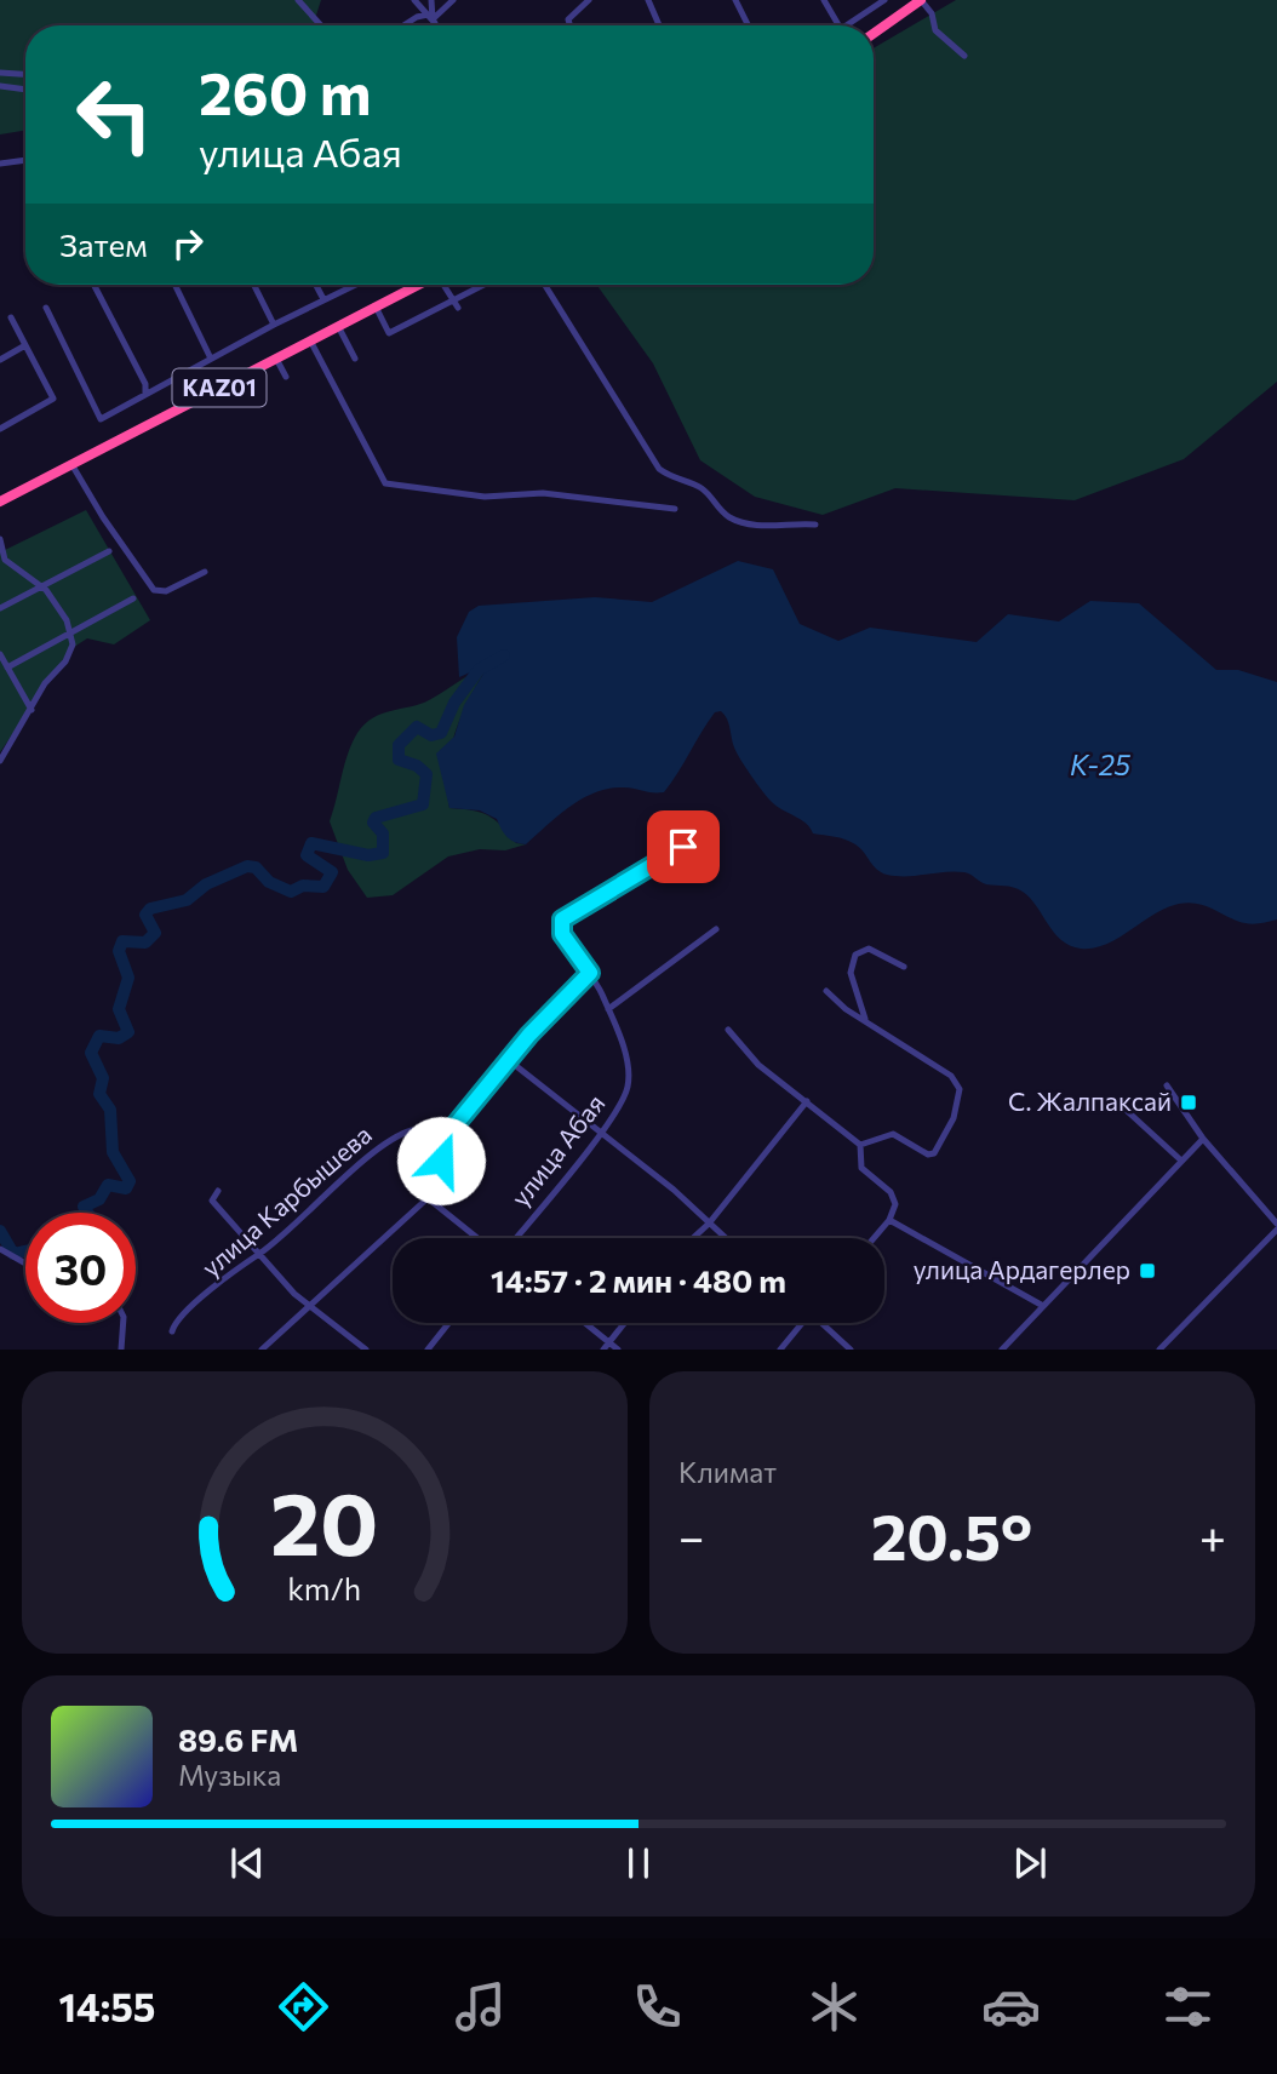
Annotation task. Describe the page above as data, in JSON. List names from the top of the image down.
{
  "streets": {
    "highway": ["KАZ01"],
    "street": ["улица Абая", "улица Карбышева"]
  },
  "water": ["К-25"],
  "places": {
    "transit": ["С. Жалпаксай", "улица Ардагерлер"]
  },
  "page": {
    "turn": ["260 m", "улица Абая"],
    "then": "Затем",
    "limit": "30",
    "trip": "14:57 · 2 мин · 480 m",
    "tile": "Климат",
    "heat": ["−", "20.5°", "+"],
    "song": ["89.6 FM", "Музыка"],
    "tabs": "14:55",
    "gauge": ["20", "km/h"]
  }
}
